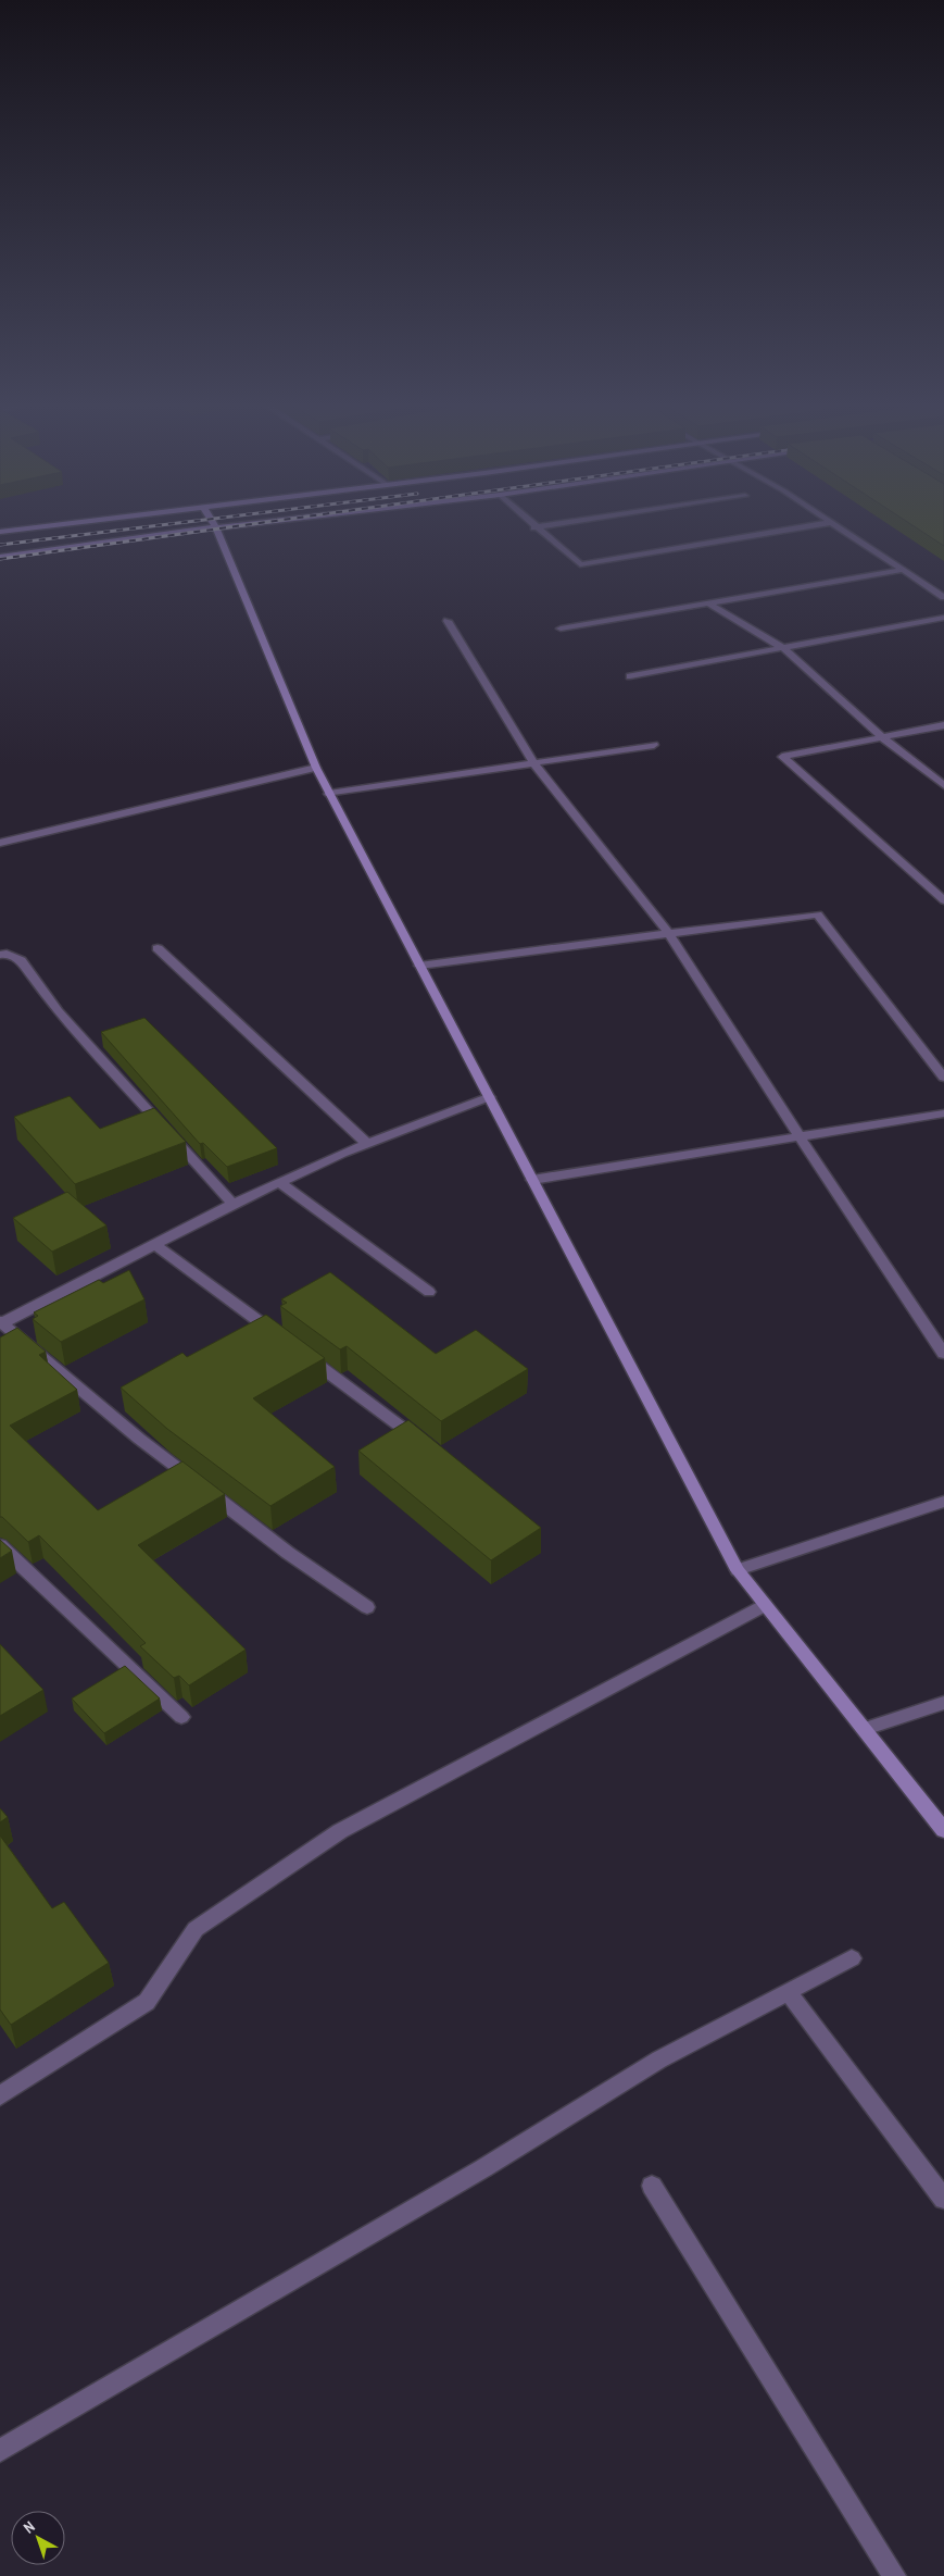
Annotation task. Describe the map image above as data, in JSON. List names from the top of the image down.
{
  "north": "top left"
}
